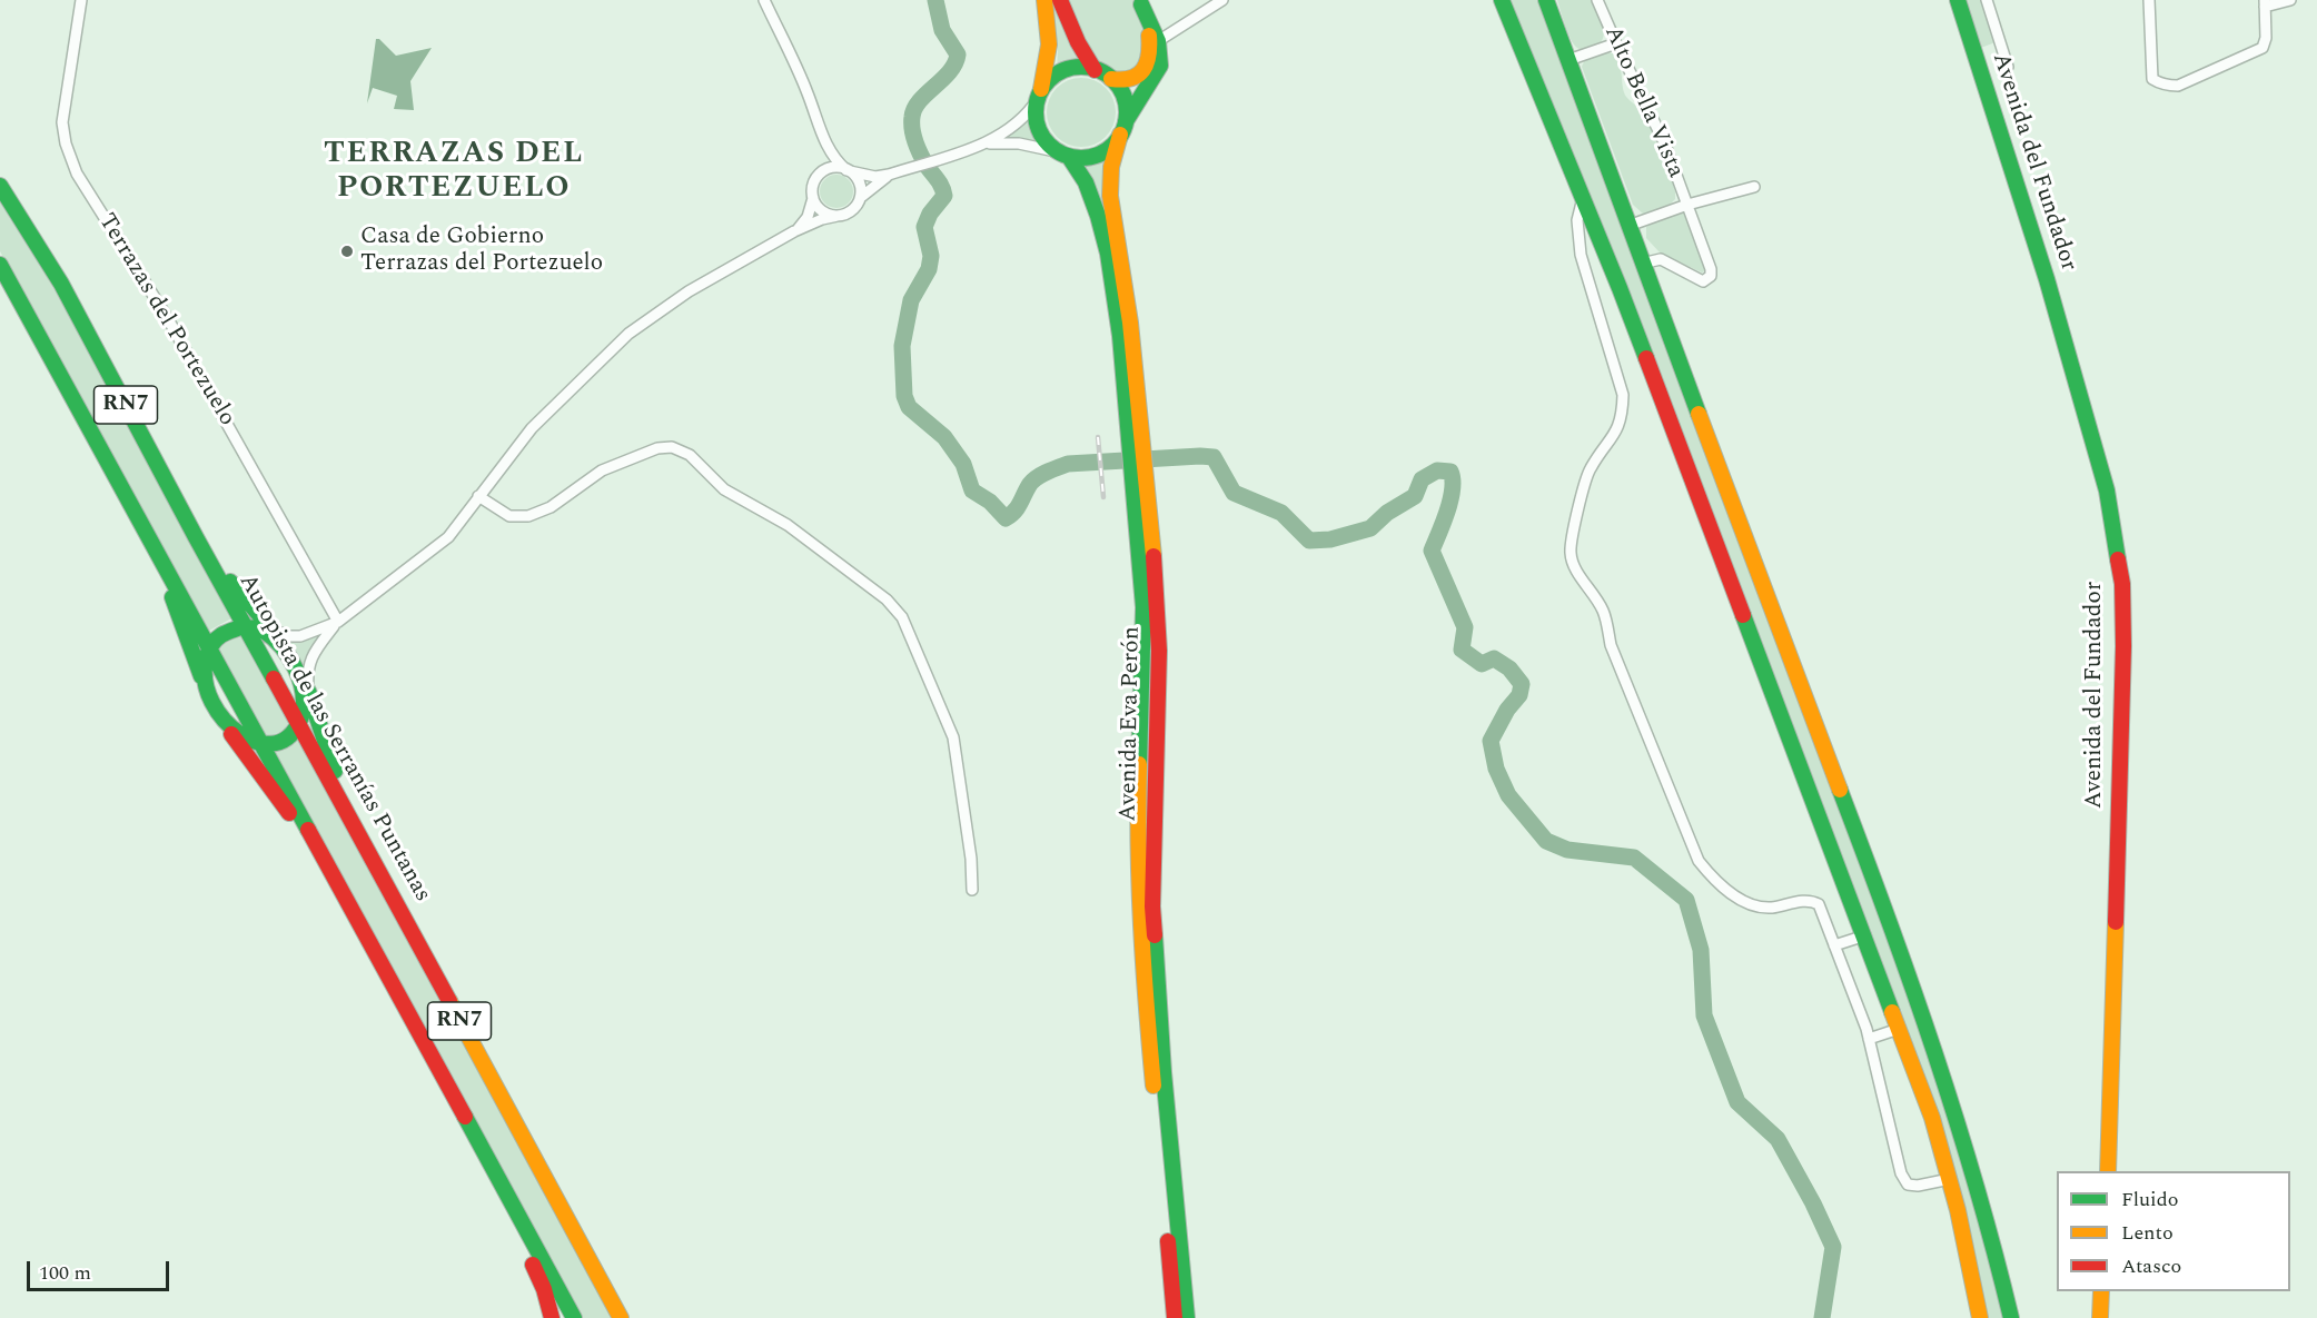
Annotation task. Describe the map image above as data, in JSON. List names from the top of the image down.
{
  "streets": {
    "main road": [
      "Avenida del Fundador",
      "RN7",
      "Avenida Eva Perón",
      "Autopista de las Serranías Puntanas"
    ],
    "street": ["Alto Bella Vista", "Terrazas del Portezuelo"]
  },
  "districts": ["TERRAZAS DEL PORTEZUELO"],
  "places": ["Casa de Gobierno Terrazas del Portezuelo"],
  "legend": ["Fluido", "Lento", "Atasco"],
  "scale_bar": "100 m"
}
